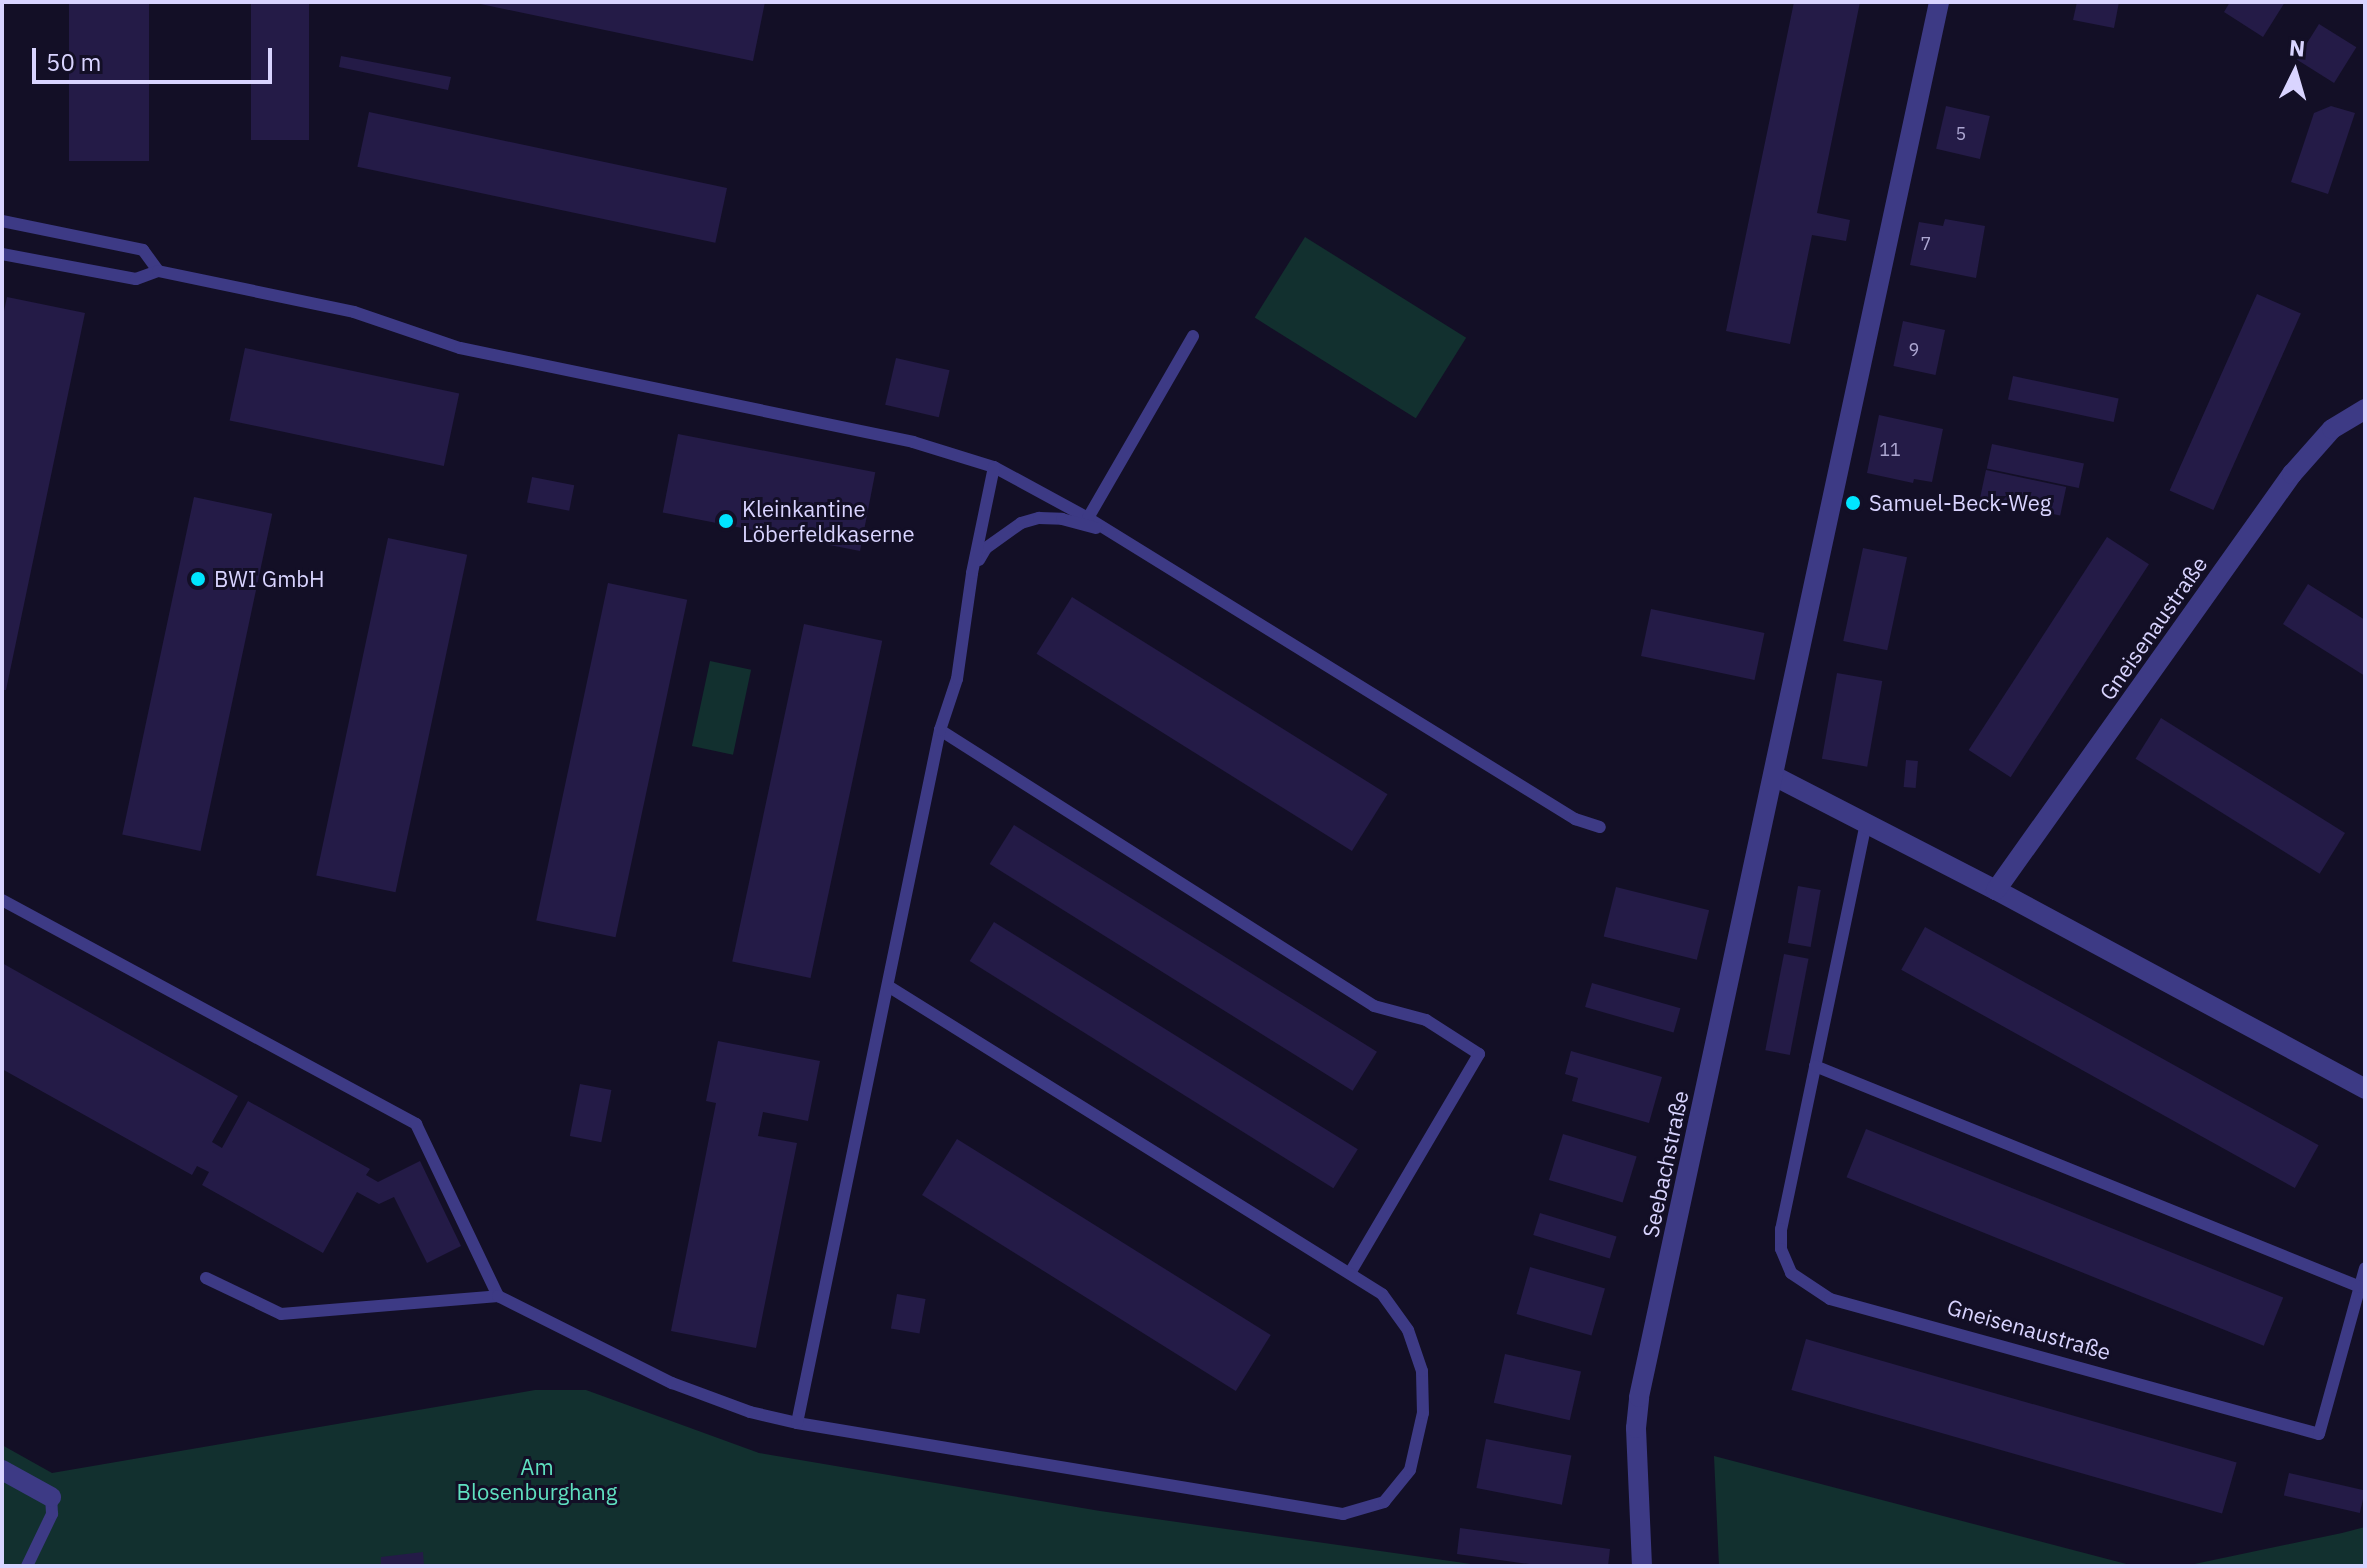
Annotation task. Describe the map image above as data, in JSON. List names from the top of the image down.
{
  "streets": {
    "street": ["Gneisenaustraße", "Seebachstraße"]
  },
  "parks": ["Am Blosenburghang"],
  "places": ["Samuel-Beck-Weg", "Kleinkantine Löberfeldkaserne", "BWI GmbH"],
  "house_numbers": [
    "5",
    "7",
    "9",
    "11"
  ],
  "scale_bar": "50 m",
  "north": "top"
}
